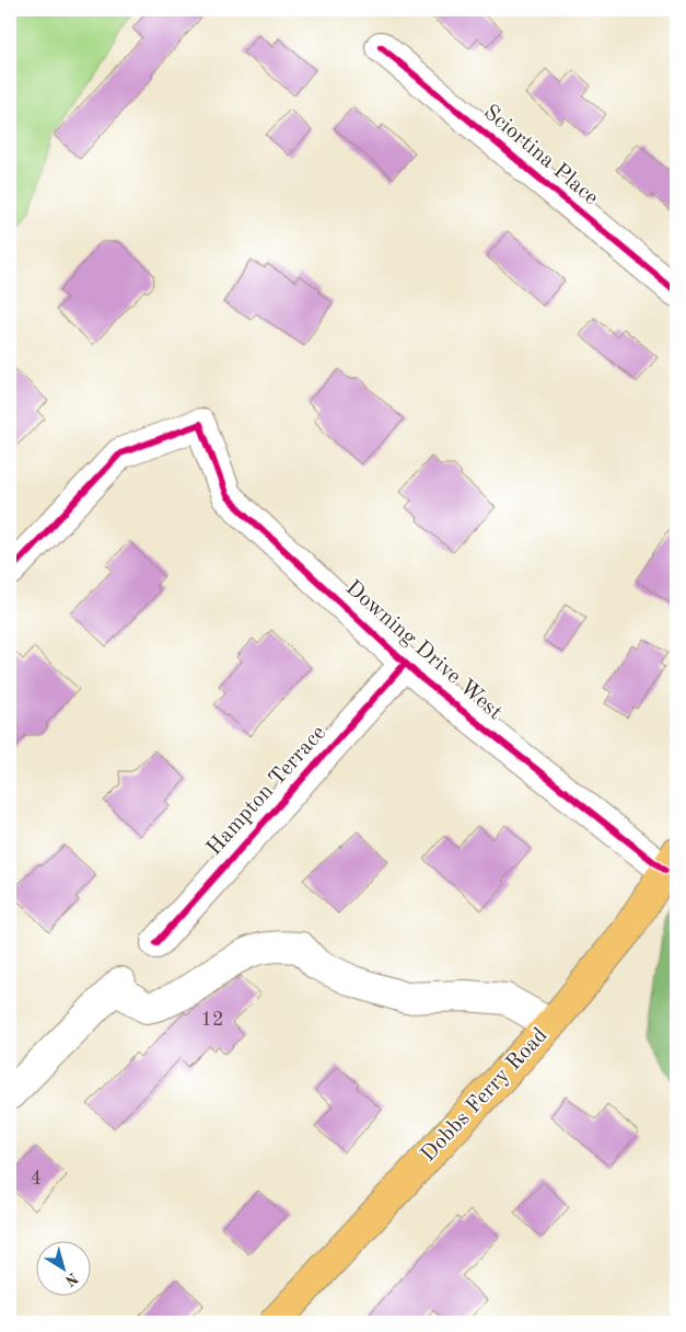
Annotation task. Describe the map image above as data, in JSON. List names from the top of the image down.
{
  "streets": {
    "main road": ["Dobbs Ferry Road"],
    "street": ["Sciortina Place", "Downing Drive West", "Hampton Terrace"]
  },
  "crossings": [
    ["Downing Drive West", "Hampton Terrace"],
    ["Downing Drive West", "Dobbs Ferry Road"]
  ],
  "house_numbers": ["12", "4"],
  "north": "bottom right"
}
